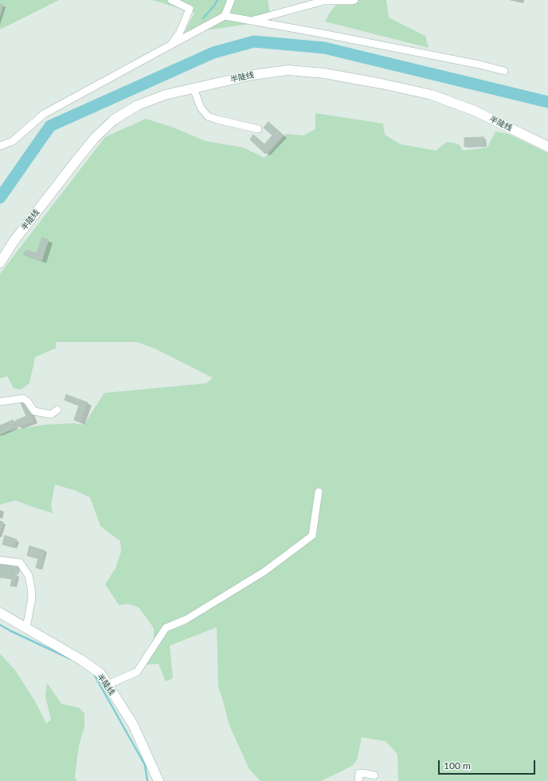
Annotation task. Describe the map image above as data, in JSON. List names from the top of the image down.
{
  "streets": {
    "street": ["半陡线"]
  },
  "scale_bar": "100 m"
}
